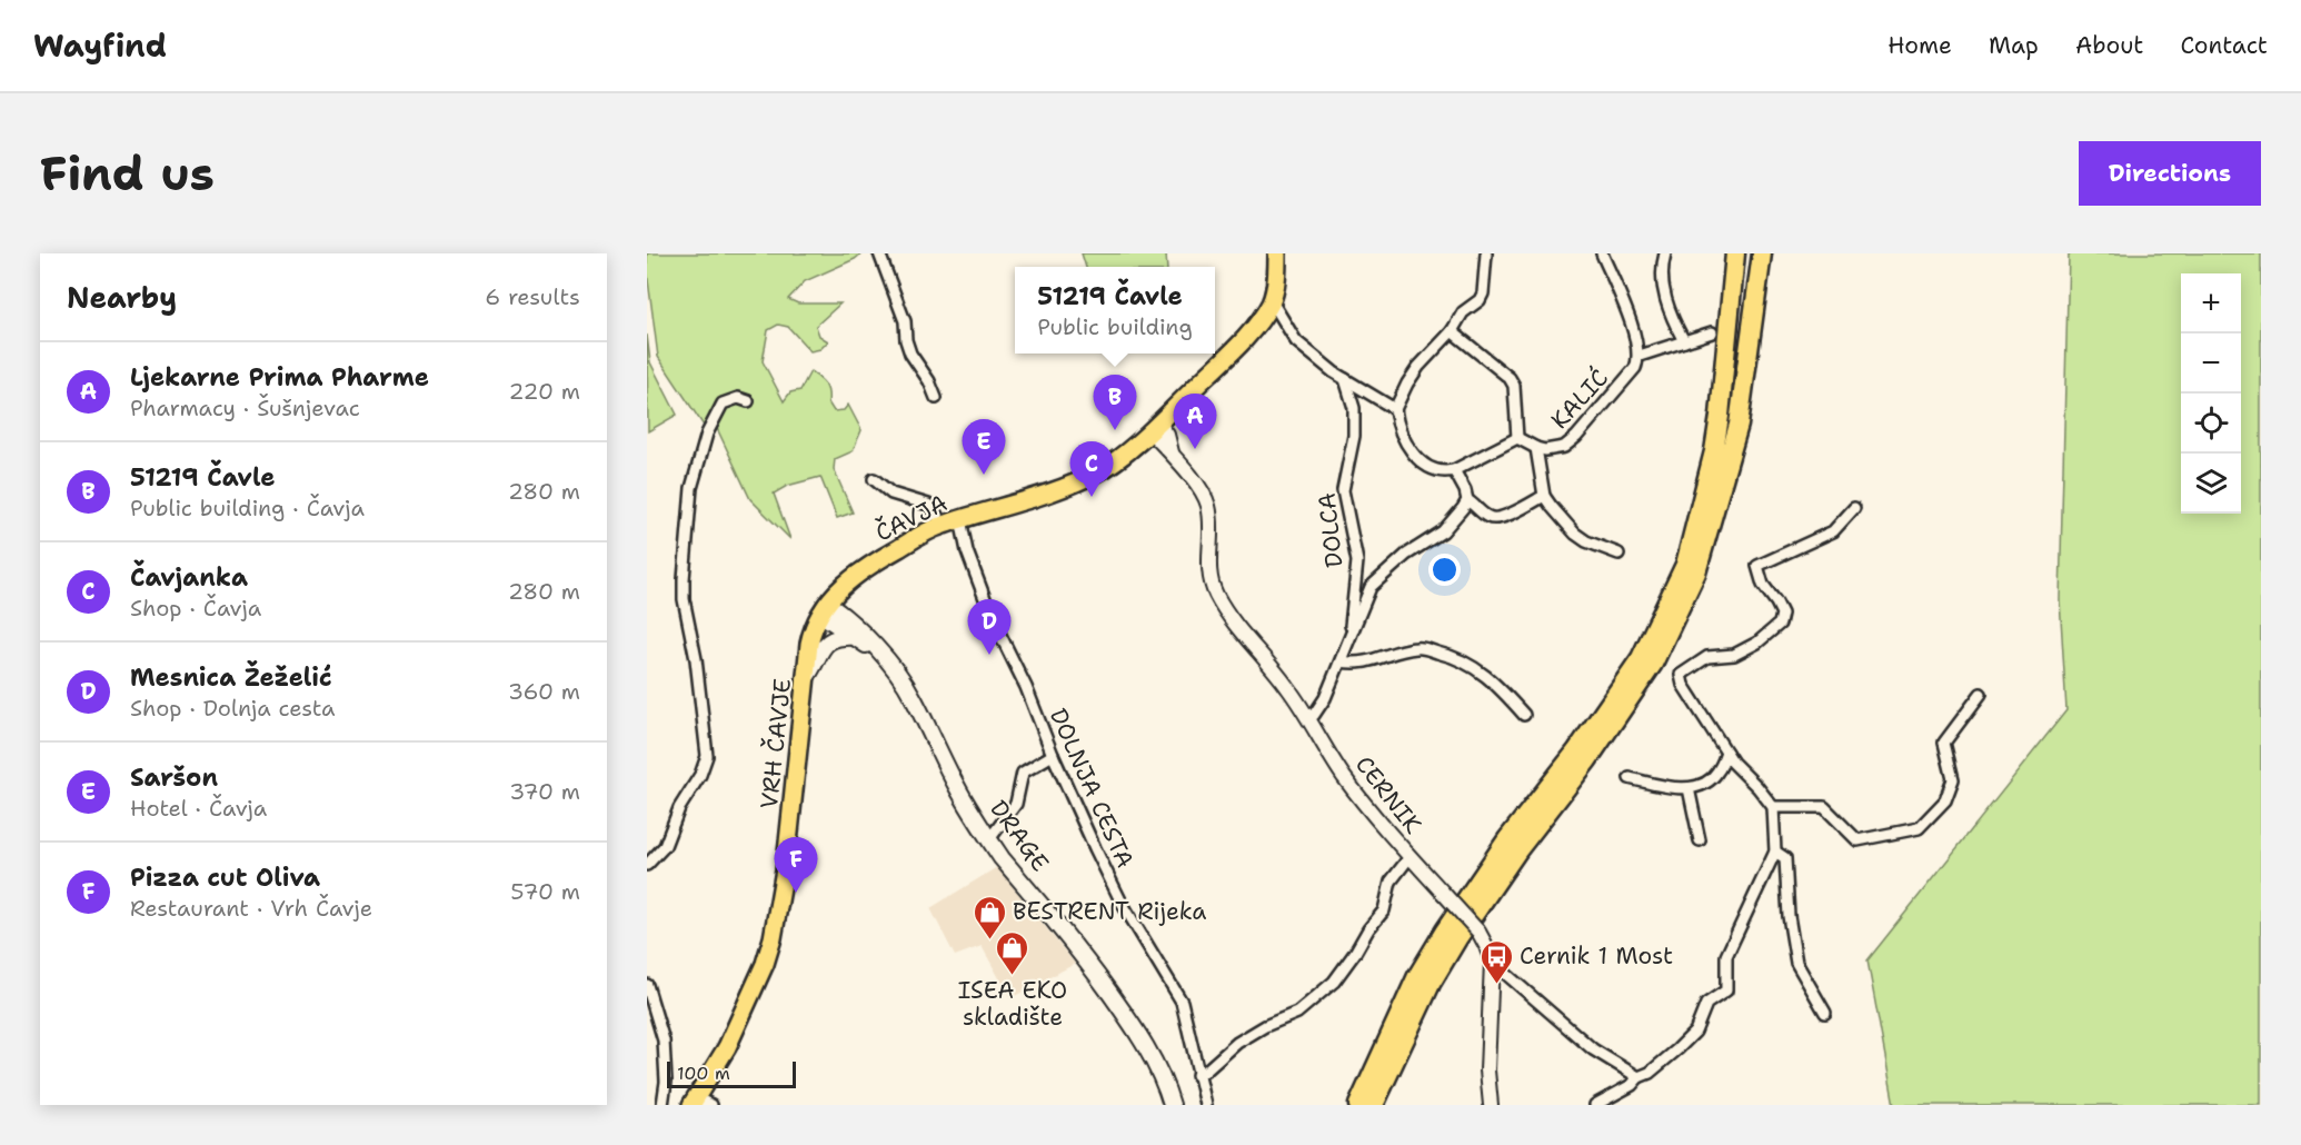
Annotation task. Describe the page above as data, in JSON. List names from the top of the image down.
{
  "streets": {
    "main road": ["ČAVJA", "VRH ČAVJE", "DRAGE"],
    "street": [
      "KALIĆ",
      "DOLCA",
      "DOLNJA CESTA",
      "CERNIK"
    ]
  },
  "crossings": [
    ["ČAVJA", "VRH ČAVJE"],
    ["ČAVJA", "DOLNJA CESTA"],
    ["ČAVJA", "CERNIK"],
    ["ČAVJA", "DRAGE"],
    ["VRH ČAVJE", "DRAGE"]
  ],
  "places": {
    "shop": ["BESTRENT Rijeka", "ISEA EKO skladište"],
    "bus stop": ["Cernik 1 Most"]
  },
  "scale_bar": "100 m",
  "page": {
    "header": "Wayfind",
    "nav": [
      "Home",
      "Map",
      "About",
      "Contact"
    ],
    "buttons": "Directions",
    "title": "Find us",
    "heading": ["Nearby", "6 results"],
    "popup": ["51219 Čavle", "Public building"],
    "map_buttons": ["+", "−"],
    "list": [
      {
        "mark": "A",
        "name": "Ljekarne Prima Pharme",
        "note": "Pharmacy · Šušnjevac",
        "value": "220 m"
      },
      {
        "mark": "B",
        "name": "51219 Čavle",
        "note": "Public building · Čavja",
        "value": "280 m"
      },
      {
        "mark": "C",
        "name": "Čavjanka",
        "note": "Shop · Čavja",
        "value": "280 m"
      },
      {
        "mark": "D",
        "name": "Mesnica Žeželić",
        "note": "Shop · Dolnja cesta",
        "value": "360 m"
      },
      {
        "mark": "E",
        "name": "Saršon",
        "note": "Hotel · Čavja",
        "value": "370 m"
      },
      {
        "mark": "F",
        "name": "Pizza cut Oliva",
        "note": "Restaurant · Vrh Čavje",
        "value": "570 m"
      }
    ],
    "pins": [
      "B",
      "A",
      "E",
      "C",
      "D",
      "F"
    ],
    "scale": "100 m"
  }
}
